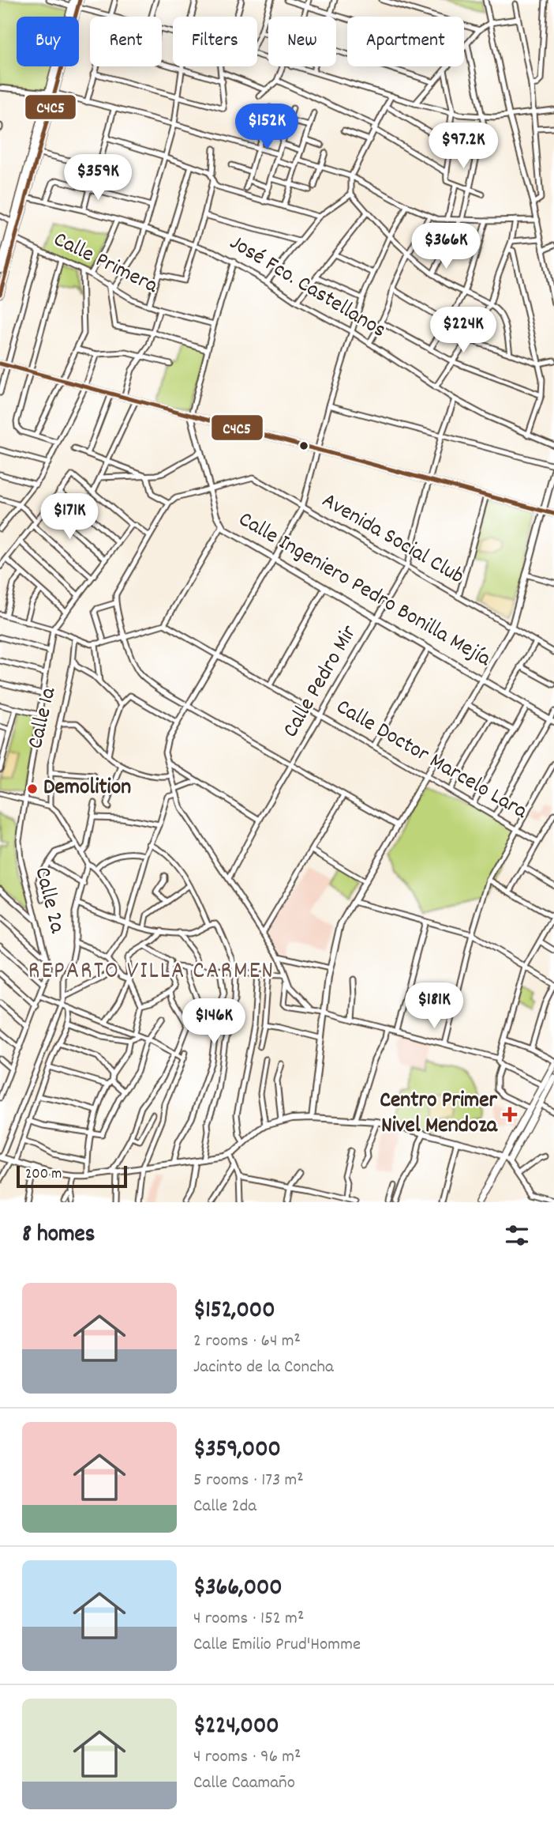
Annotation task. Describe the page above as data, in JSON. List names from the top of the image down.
{
  "streets": {
    "street": [
      "Calle Primera",
      "José Fco. Castellanos",
      "Avenida Social Club",
      "Calle Ingeniero Pedro Bonilla Mejía",
      "Calle Pedro Mir",
      "Calle 1a",
      "Calle Doctor Marcelo Lara",
      "Calle 2a"
    ]
  },
  "crossings": [
    ["Calle Primera", "Calle Ingeniero Pedro Bonilla Mejía"],
    ["José Fco. Castellanos", "Calle Ingeniero Pedro Bonilla Mejía"],
    ["José Fco. Castellanos", "Calle Pedro Mir"],
    ["Avenida Social Club", "Calle Ingeniero Pedro Bonilla Mejía"],
    ["Avenida Social Club", "Calle Pedro Mir"],
    ["Calle Ingeniero Pedro Bonilla Mejía", "Calle Pedro Mir"],
    ["Calle Pedro Mir", "Calle Doctor Marcelo Lara"]
  ],
  "districts": ["REPARTO VILLA CARMEN"],
  "places": {
    "other": ["Demolition"],
    "health": ["Centro Primer Nivel Mendoza"]
  },
  "lines": ["transit line C4C5"],
  "scale_bar": "200 m",
  "page": {
    "chip": [
      "Buy",
      "Rent",
      "Filters",
      "New",
      "Apartment"
    ],
    "price": [
      "$152K",
      "$97.2K",
      "$359K",
      "$366K",
      "$224K",
      "$171K",
      "$181K",
      "$146K"
    ],
    "scale": "200 m",
    "heading": "8 homes",
    "list": [
      {
        "name": "$152,000",
        "note": "2 rooms · 64 m² · Jacinto de la Concha"
      },
      {
        "name": "$359,000",
        "note": "5 rooms · 173 m² · Calle 2da"
      },
      {
        "name": "$366,000",
        "note": "4 rooms · 152 m² · Calle Emilio Prud'Homme"
      },
      {
        "name": "$224,000",
        "note": "4 rooms · 96 m² · Calle Caamaño"
      }
    ]
  }
}
